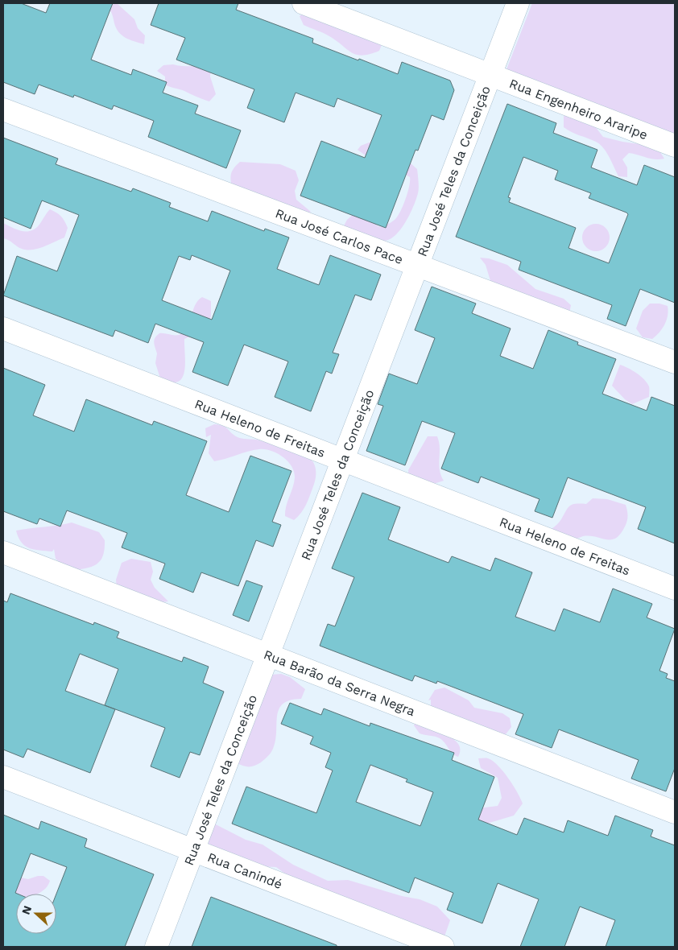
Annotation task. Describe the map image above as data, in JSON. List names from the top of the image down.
{
  "streets": {
    "street": [
      "Rua Engenheiro Araripe",
      "Rua José Teles da Conceição",
      "Rua José Carlos Pace",
      "Rua Heleno de Freitas",
      "Rua Barão da Serra Negra",
      "Rua Canindé"
    ]
  },
  "crossings": [
    ["Rua Engenheiro Araripe", "Rua José Teles da Conceição"],
    ["Rua José Teles da Conceição", "Rua José Carlos Pace"],
    ["Rua José Teles da Conceição", "Rua Heleno de Freitas"],
    ["Rua José Teles da Conceição", "Rua Barão da Serra Negra"],
    ["Rua José Teles da Conceição", "Rua Canindé"]
  ],
  "north": "left"
}
